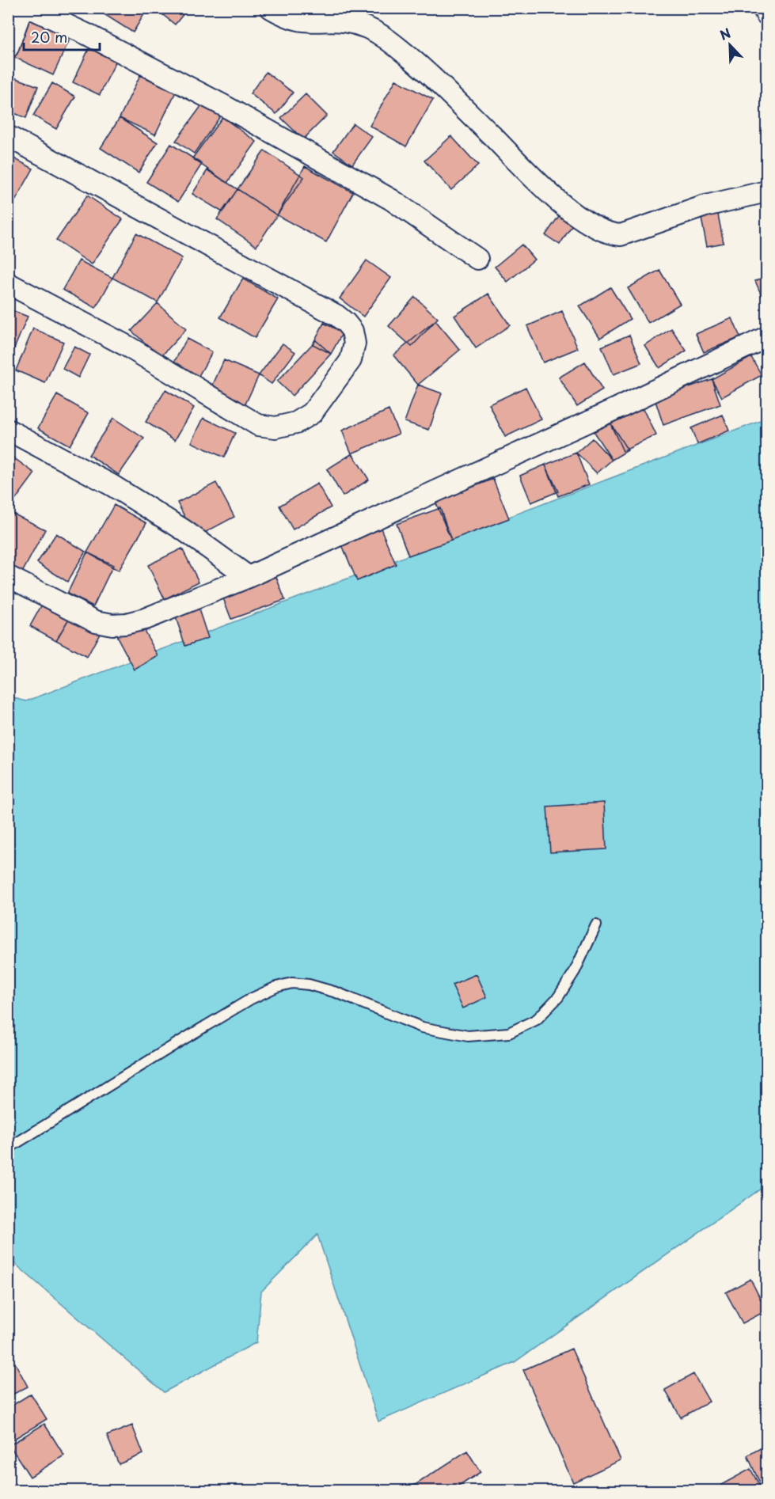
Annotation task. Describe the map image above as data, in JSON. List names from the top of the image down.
{
  "scale_bar": "20 m",
  "north": "top left"
}
